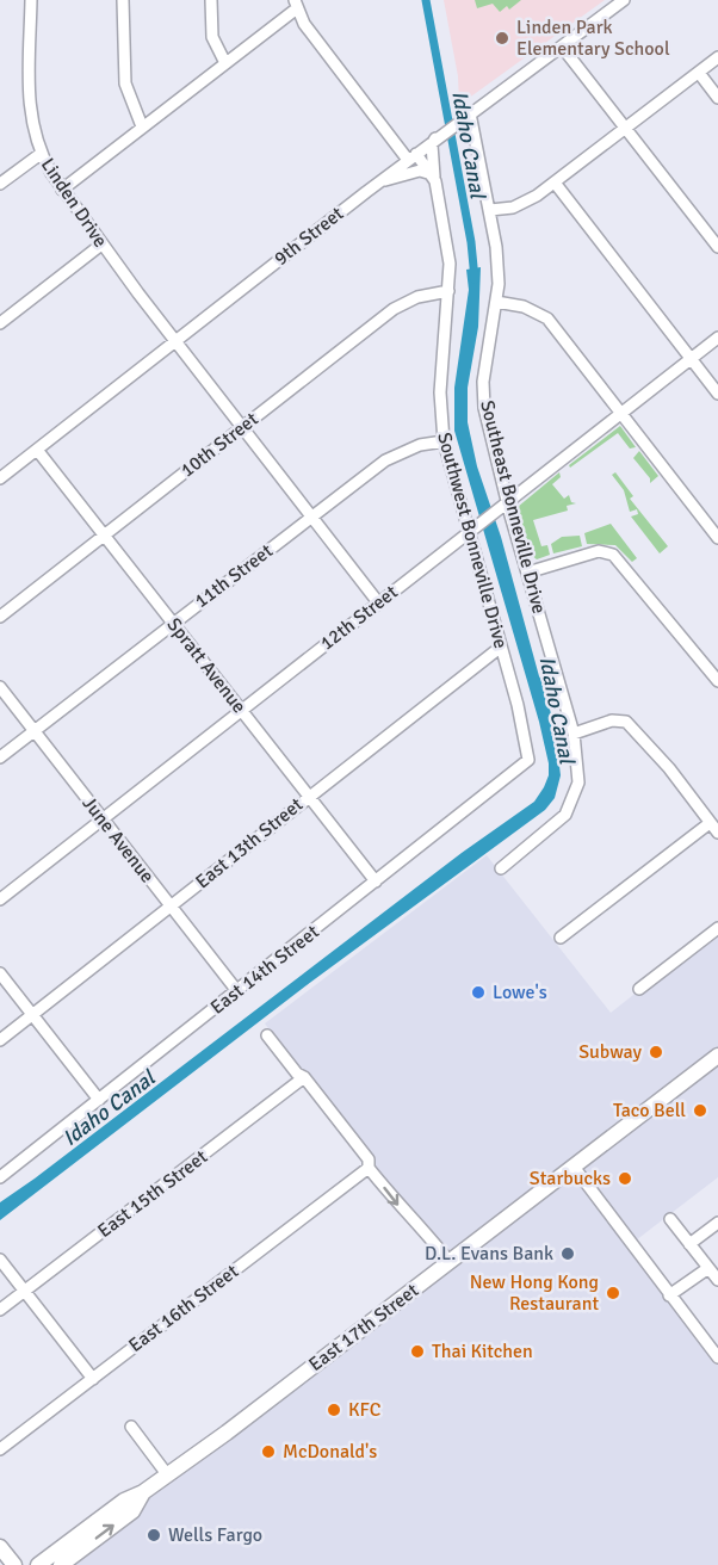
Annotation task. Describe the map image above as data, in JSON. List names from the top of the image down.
{
  "streets": {
    "main road": ["East 17th Street"],
    "street": [
      "Linden Drive",
      "9th Street",
      "10th Street",
      "Southeast Bonneville Drive",
      "Southwest Bonneville Drive",
      "11th Street",
      "12th Street",
      "Spratt Avenue",
      "June Avenue",
      "East 13th Street",
      "East 14th Street",
      "East 15th Street",
      "East 16th Street"
    ]
  },
  "crossings": [
    ["Linden Drive", "9th Street"],
    ["Linden Drive", "10th Street"],
    ["Linden Drive", "11th Street"],
    ["Linden Drive", "12th Street"],
    ["9th Street", "Southeast Bonneville Drive"],
    ["9th Street", "Southwest Bonneville Drive"],
    ["9th Street", "Spratt Avenue"],
    ["10th Street", "Southwest Bonneville Drive"],
    ["10th Street", "Spratt Avenue"],
    ["Southeast Bonneville Drive", "12th Street"],
    ["Southwest Bonneville Drive", "11th Street"],
    ["Southwest Bonneville Drive", "12th Street"],
    ["Southwest Bonneville Drive", "East 13th Street"],
    ["Southwest Bonneville Drive", "East 14th Street"],
    ["11th Street", "Spratt Avenue"],
    ["11th Street", "June Avenue"],
    ["12th Street", "Spratt Avenue"],
    ["12th Street", "June Avenue"],
    ["Spratt Avenue", "East 13th Street"],
    ["Spratt Avenue", "East 14th Street"],
    ["June Avenue", "East 13th Street"],
    ["June Avenue", "East 14th Street"]
  ],
  "water": ["Idaho Canal"],
  "places": [
    "Linden Park Elementary School",
    "Lowe's",
    "Subway",
    "Taco Bell",
    "Starbucks",
    "D.L. Evans Bank",
    "New Hong Kong Restaurant",
    "Thai Kitchen",
    "KFC",
    "McDonald's",
    "Wells Fargo"
  ]
}
